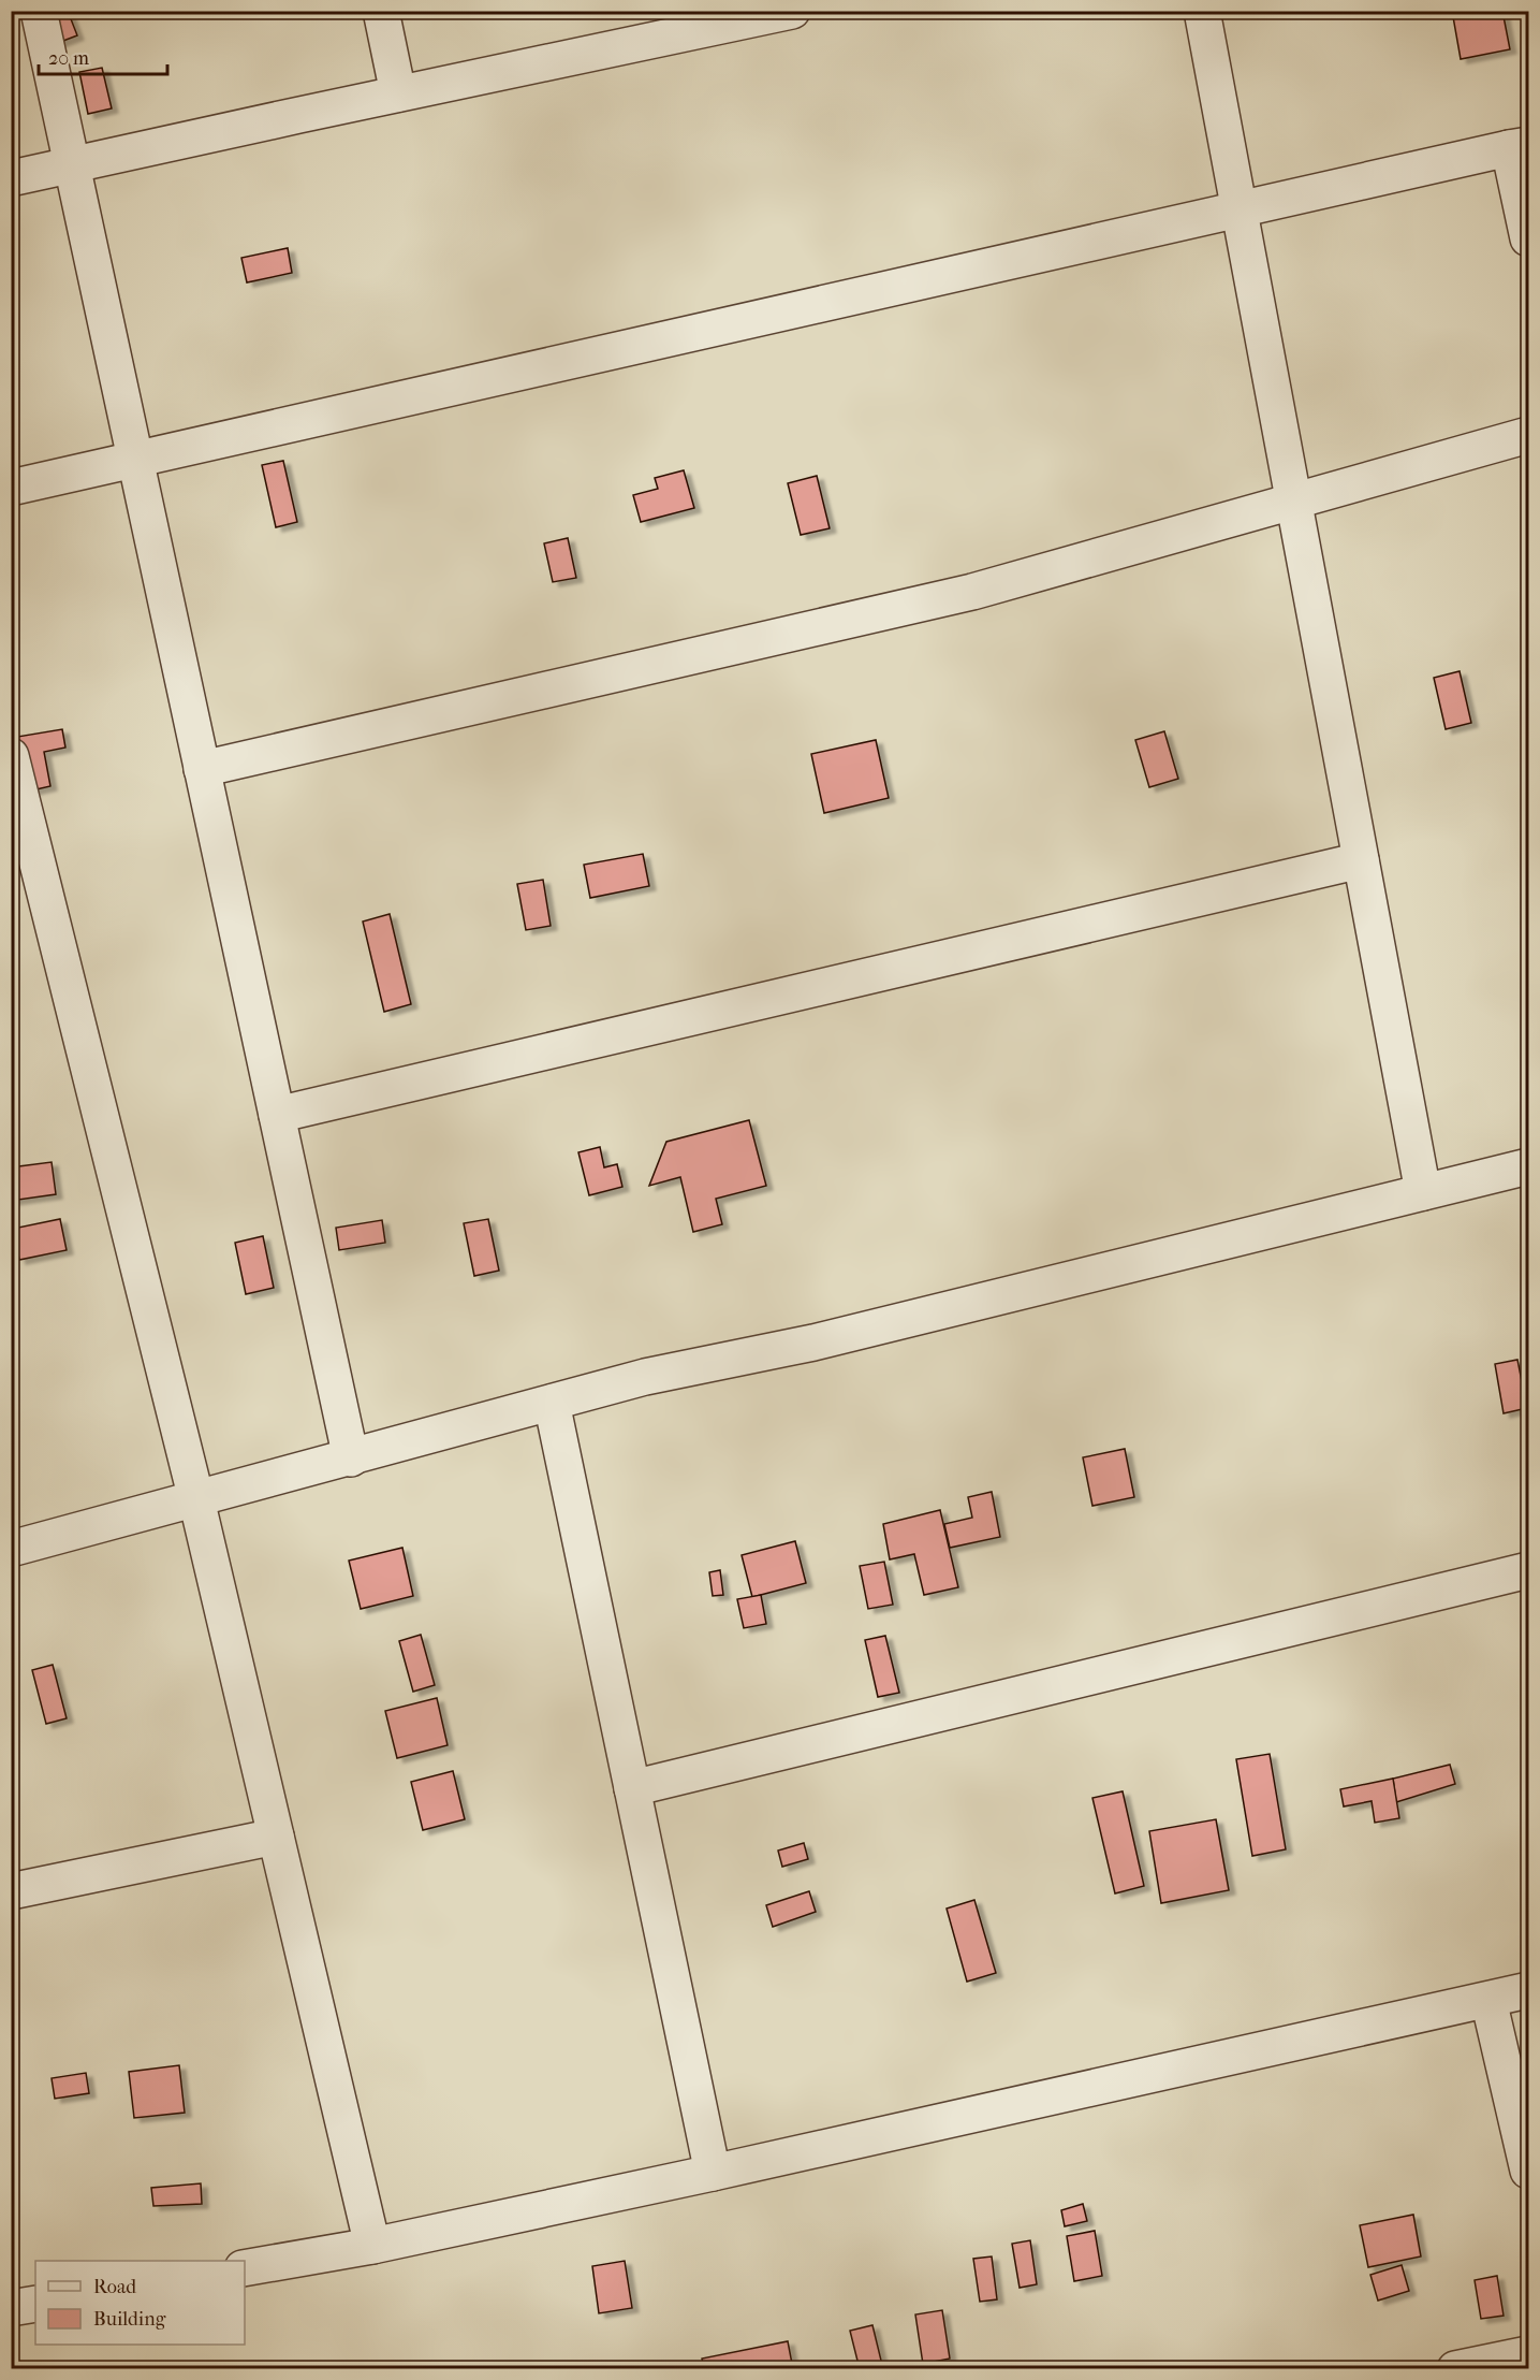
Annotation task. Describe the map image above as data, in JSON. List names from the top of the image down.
{
  "legend": ["Road", "Building"],
  "scale_bar": "20 m"
}
